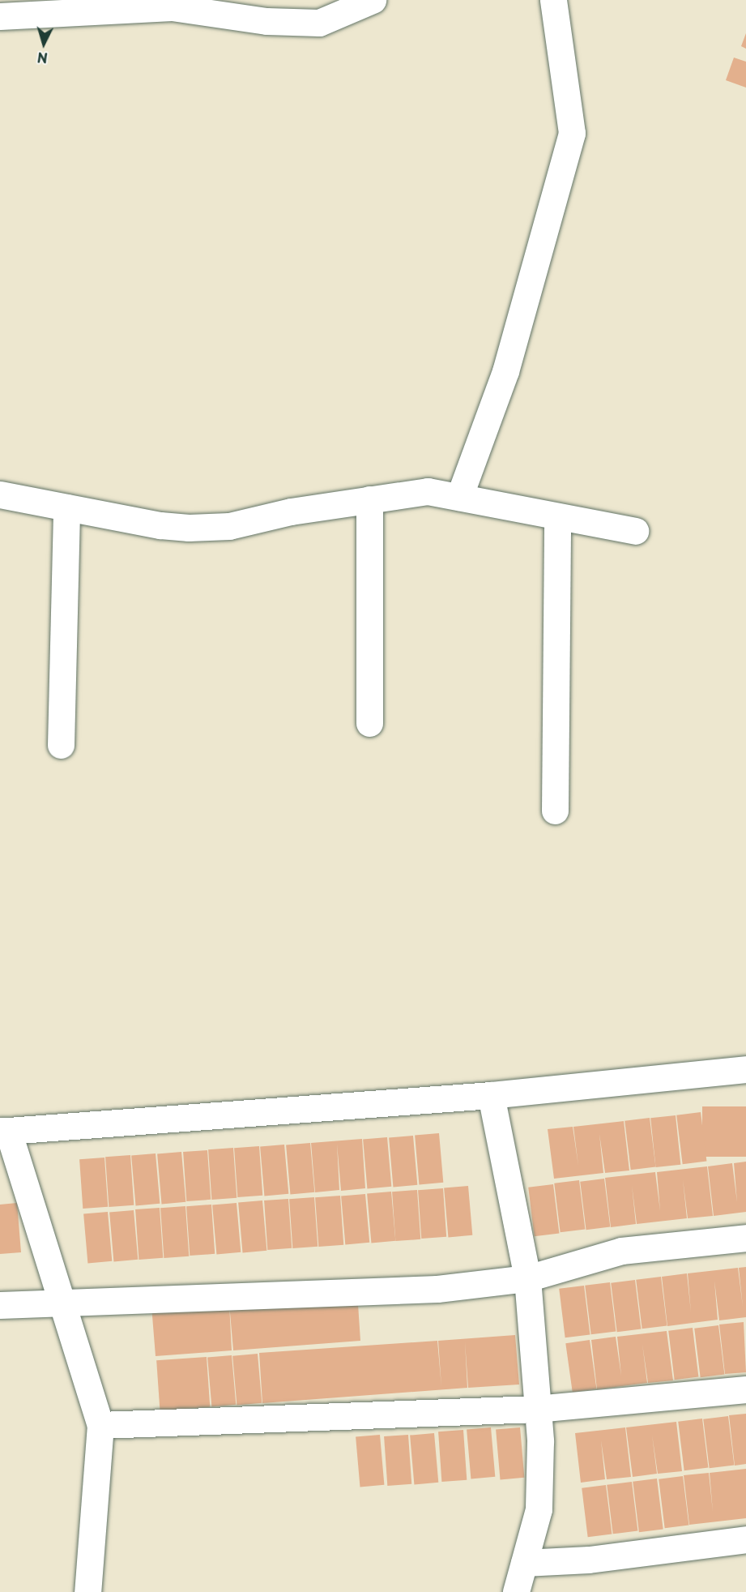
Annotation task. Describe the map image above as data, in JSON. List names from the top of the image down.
{
  "north": "bottom"
}
